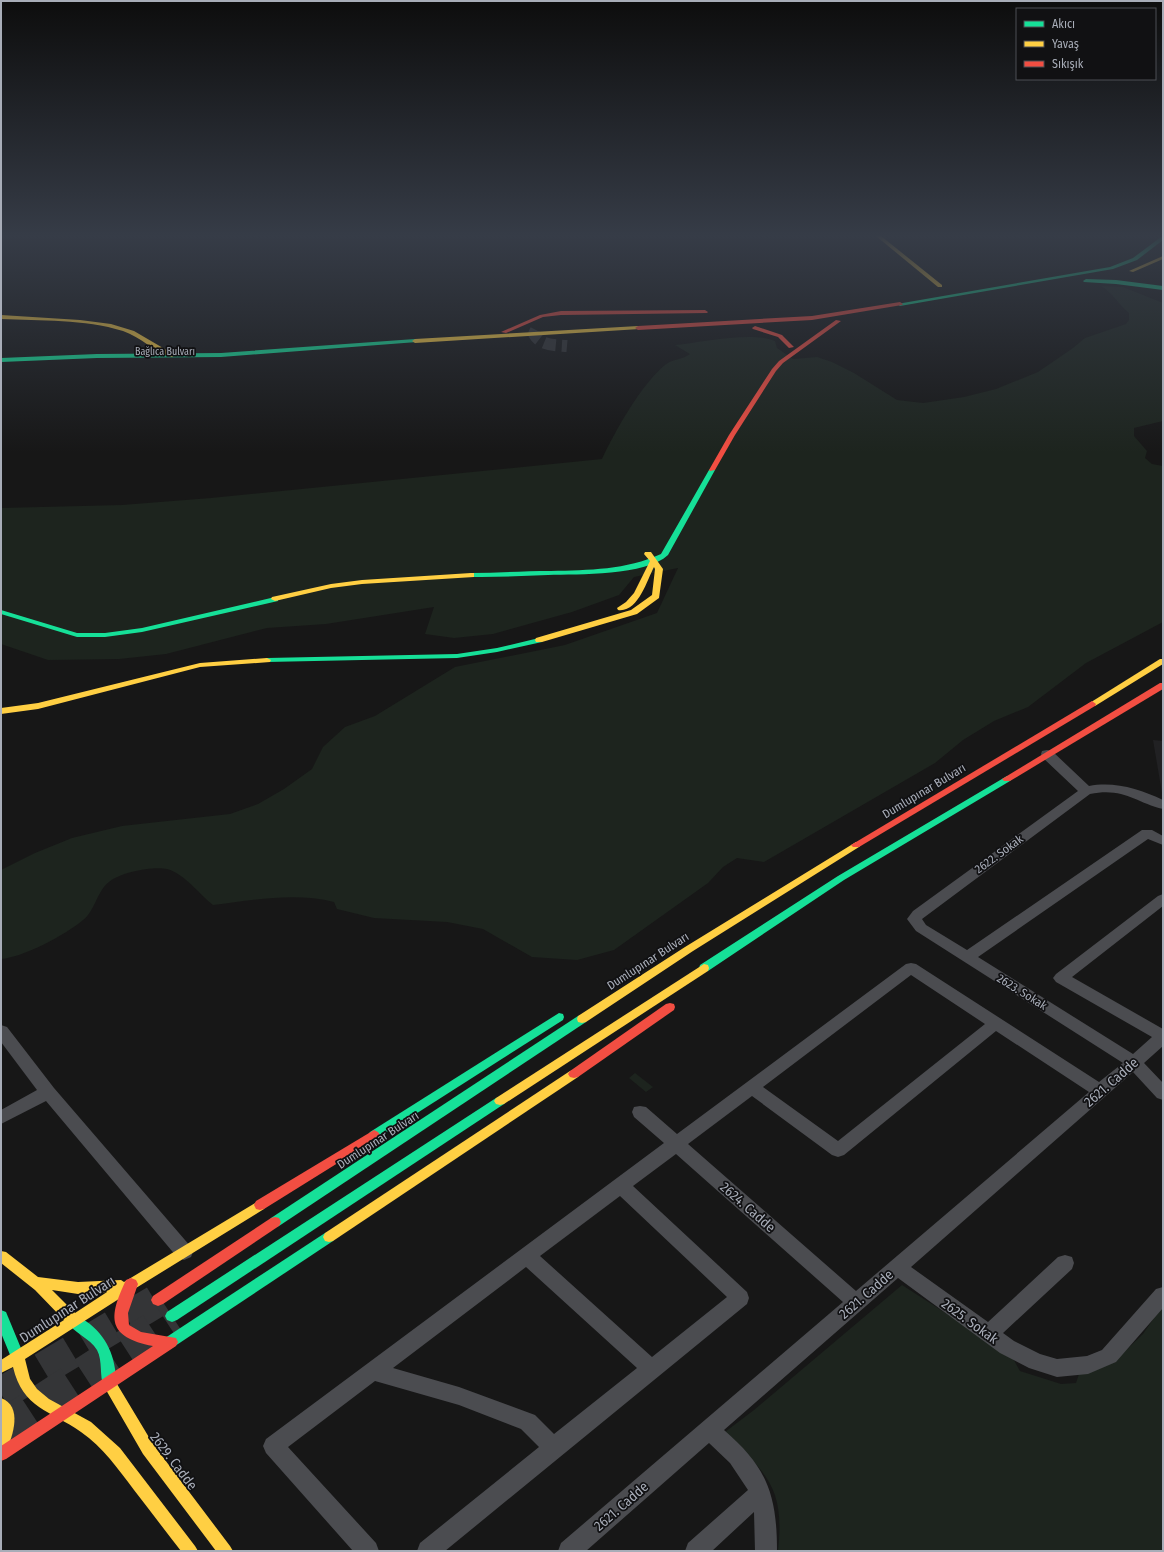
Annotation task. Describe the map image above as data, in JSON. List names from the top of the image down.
{
  "streets": {
    "main road": ["Bağlıca Bulvarı", "Dumlupınar Bulvarı", "2629. Cadde"],
    "street": [
      "2622. Sokak",
      "2623. Sokak",
      "2621. Cadde",
      "2624. Cadde",
      "2625. Sokak"
    ]
  },
  "crossings": [
    ["Dumlupınar Bulvarı", "2629. Cadde"],
    ["2622. Sokak", "2623. Sokak"],
    ["2623. Sokak", "2621. Cadde"],
    ["2621. Cadde", "2624. Cadde"],
    ["2621. Cadde", "2625. Sokak"]
  ],
  "legend": ["Akıcı", "Yavaş", "Sıkışık"]
}
